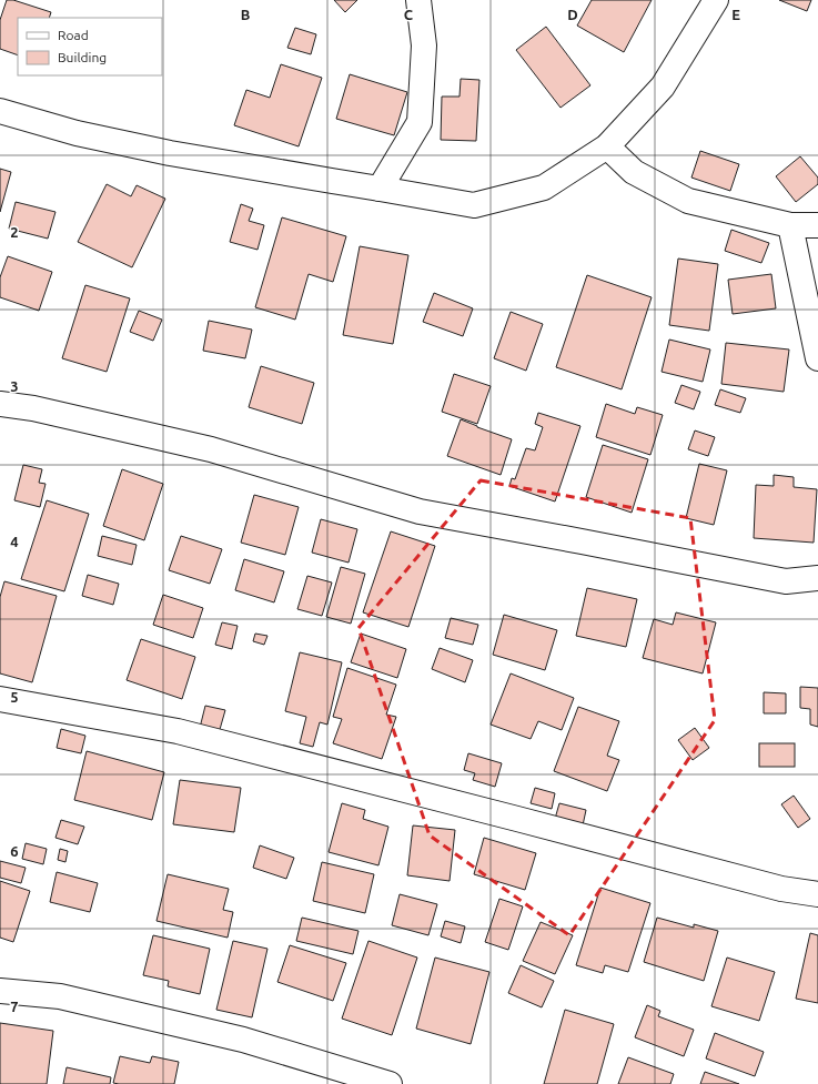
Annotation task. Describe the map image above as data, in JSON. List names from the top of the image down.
{
  "legend": ["Road", "Building"],
  "grid": {
    "columns": [
      "B",
      "C",
      "D",
      "E"
    ],
    "rows": [
      "2",
      "3",
      "4",
      "5",
      "6",
      "7"
    ]
  }
}
